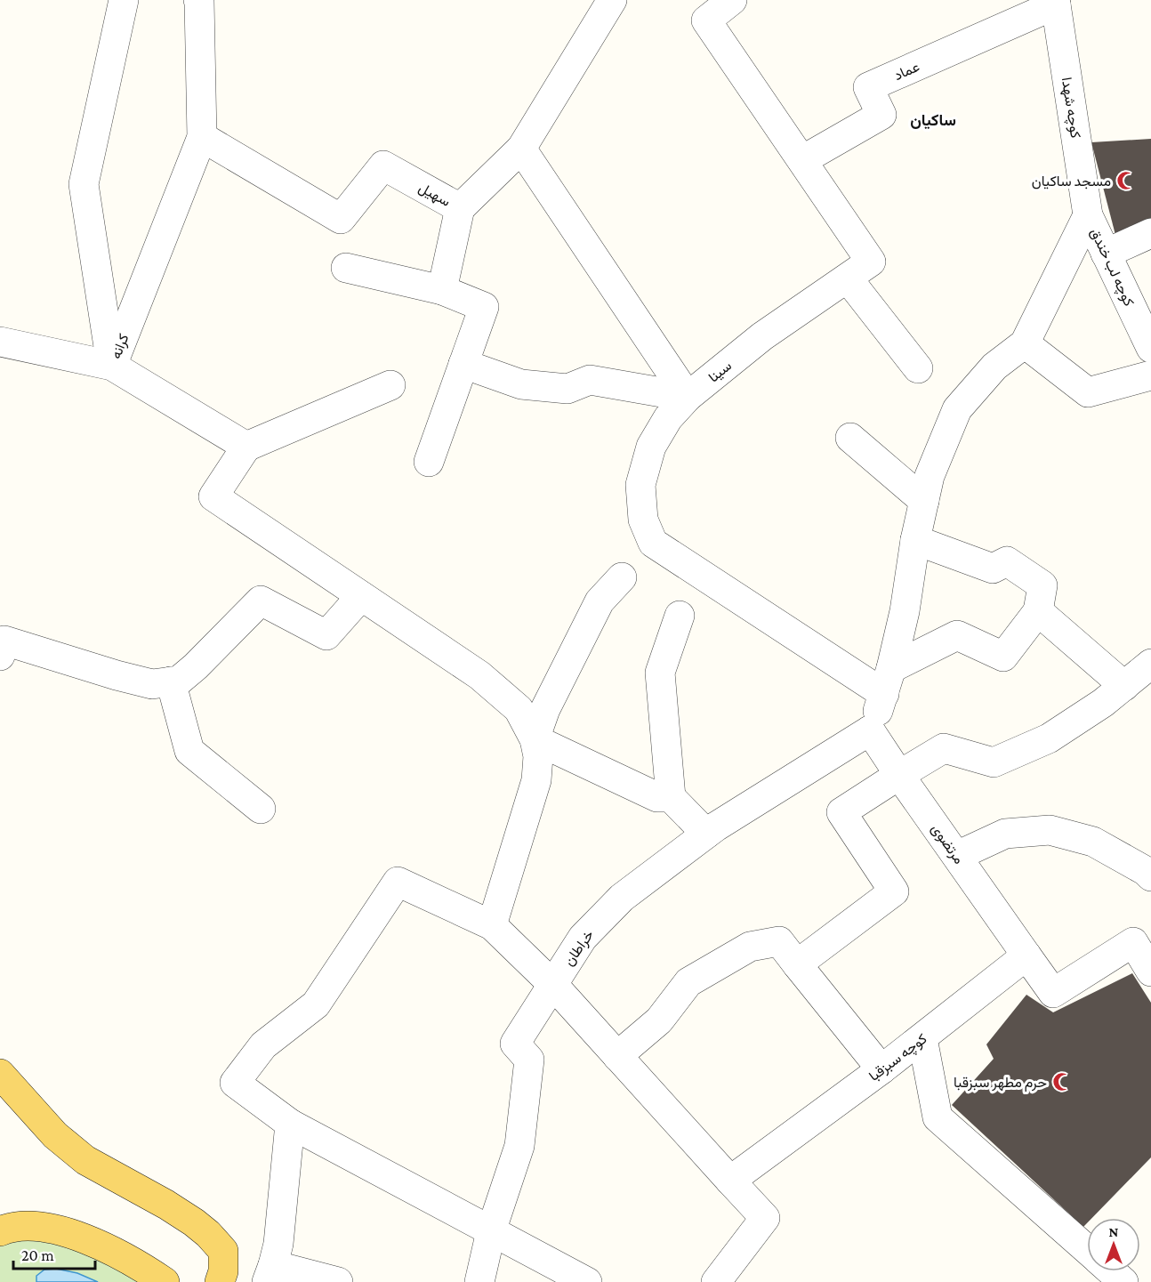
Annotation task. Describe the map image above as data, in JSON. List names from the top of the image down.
{
  "streets": {
    "street": [
      "عماد",
      "کوچه شهدا",
      "سهیل",
      "کوچه لب خندق",
      "کرانه",
      "سینا",
      "مرتضوی",
      "خراطان",
      "کوچه سبزقبا"
    ]
  },
  "crossings": [
    ["عماد", "کوچه شهدا"],
    ["عماد", "سینا"],
    ["کوچه شهدا", "کوچه لب خندق"],
    ["سهیل", "کرانه"],
    ["مرتضوی", "خراطان"],
    ["مرتضوی", "کوچه سبزقبا"]
  ],
  "districts": ["ساکیان"],
  "places": {
    "mosque": ["مسجد ساکیان", "حرم مطهر سبزقبا"]
  },
  "scale_bar": "20 m",
  "north": "top"
}
